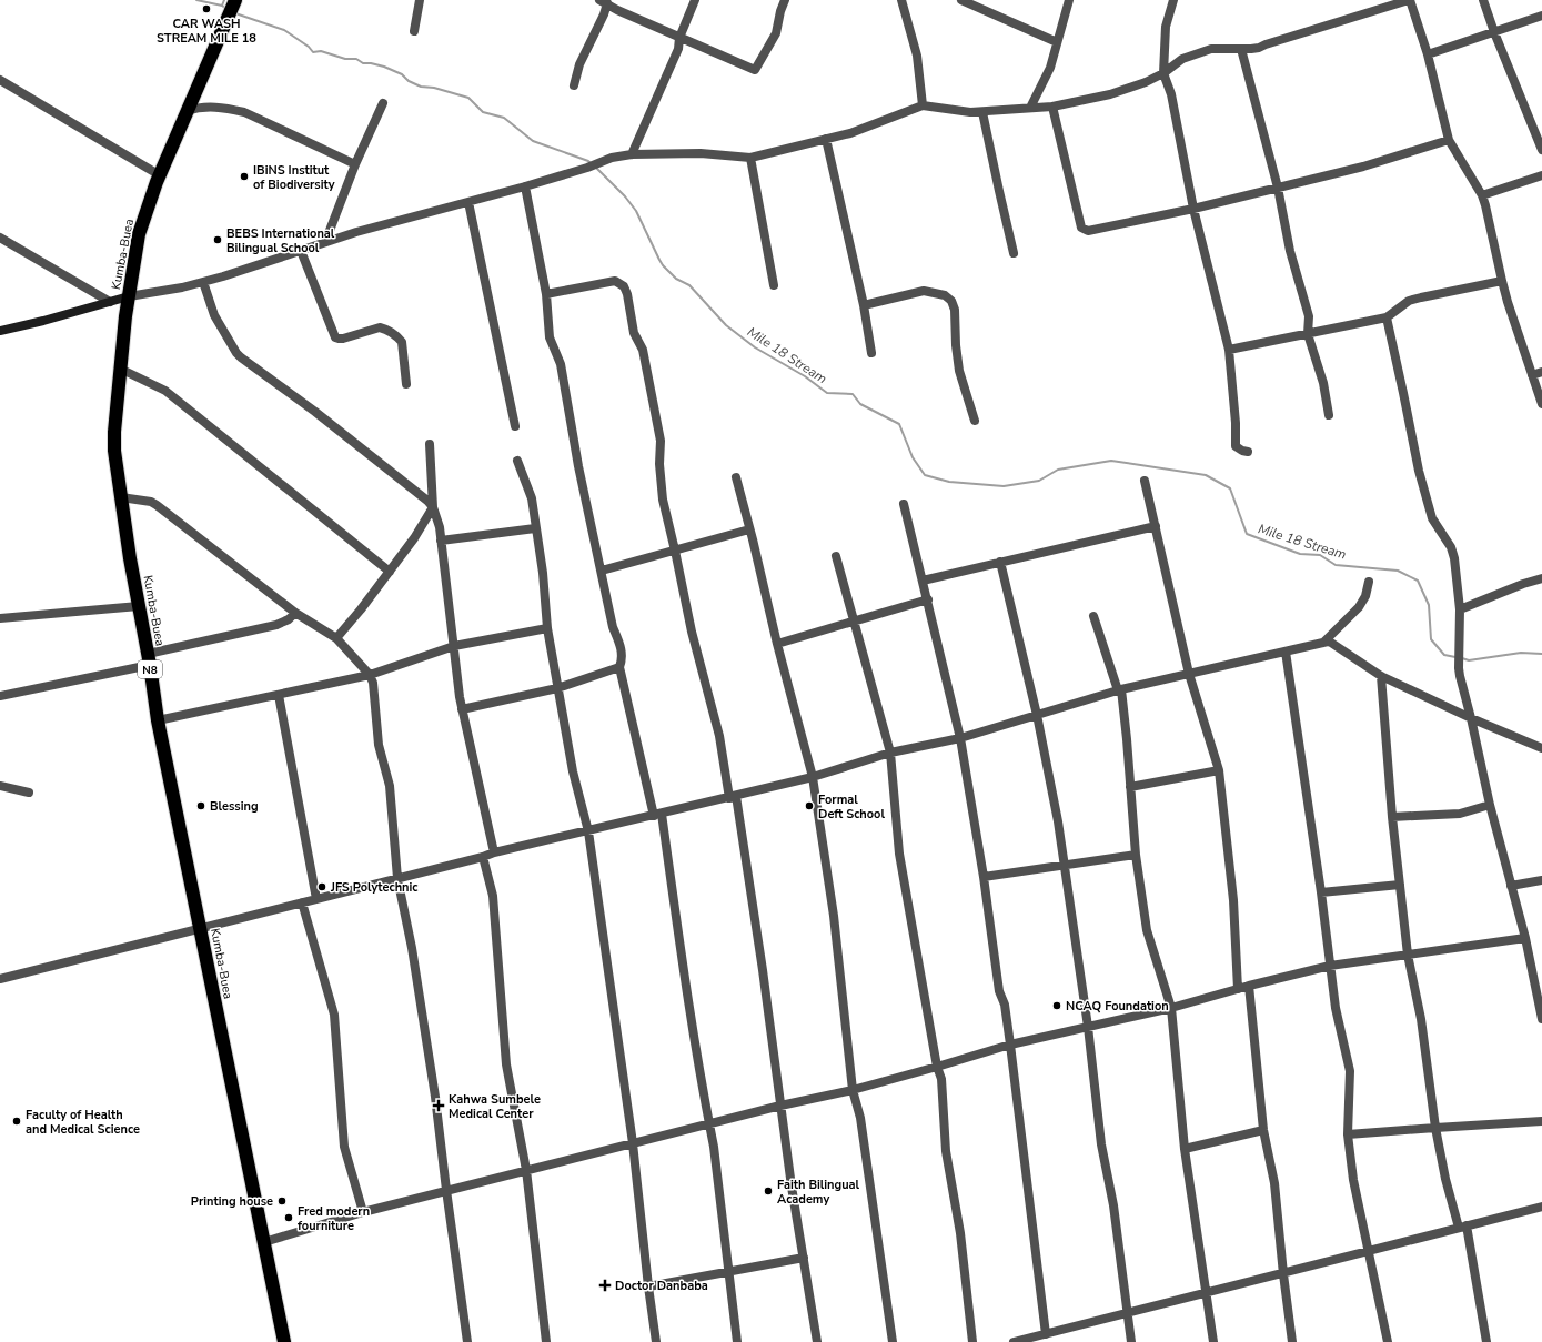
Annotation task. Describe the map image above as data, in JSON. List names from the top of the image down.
{
  "streets": {
    "highway": ["Kumba-Buea", "N8"]
  },
  "water": ["Mile 18 Stream"],
  "places": {
    "other": [
      "CAR WASH STREAM MILE 18",
      "IBiNS Institut of Biodiversity",
      "BEBS International Bilingual School",
      "Blessing",
      "Formal Deft School",
      "JFS Polytechnic",
      "NCAQ Foundation",
      "Faculty of Health and Medical Science",
      "Faith Bilingual Academy",
      "Printing house",
      "Fred modern fourniture"
    ],
    "health": ["Kahwa Sumbele Medical Center", "Doctor Danbaba"]
  }
}
